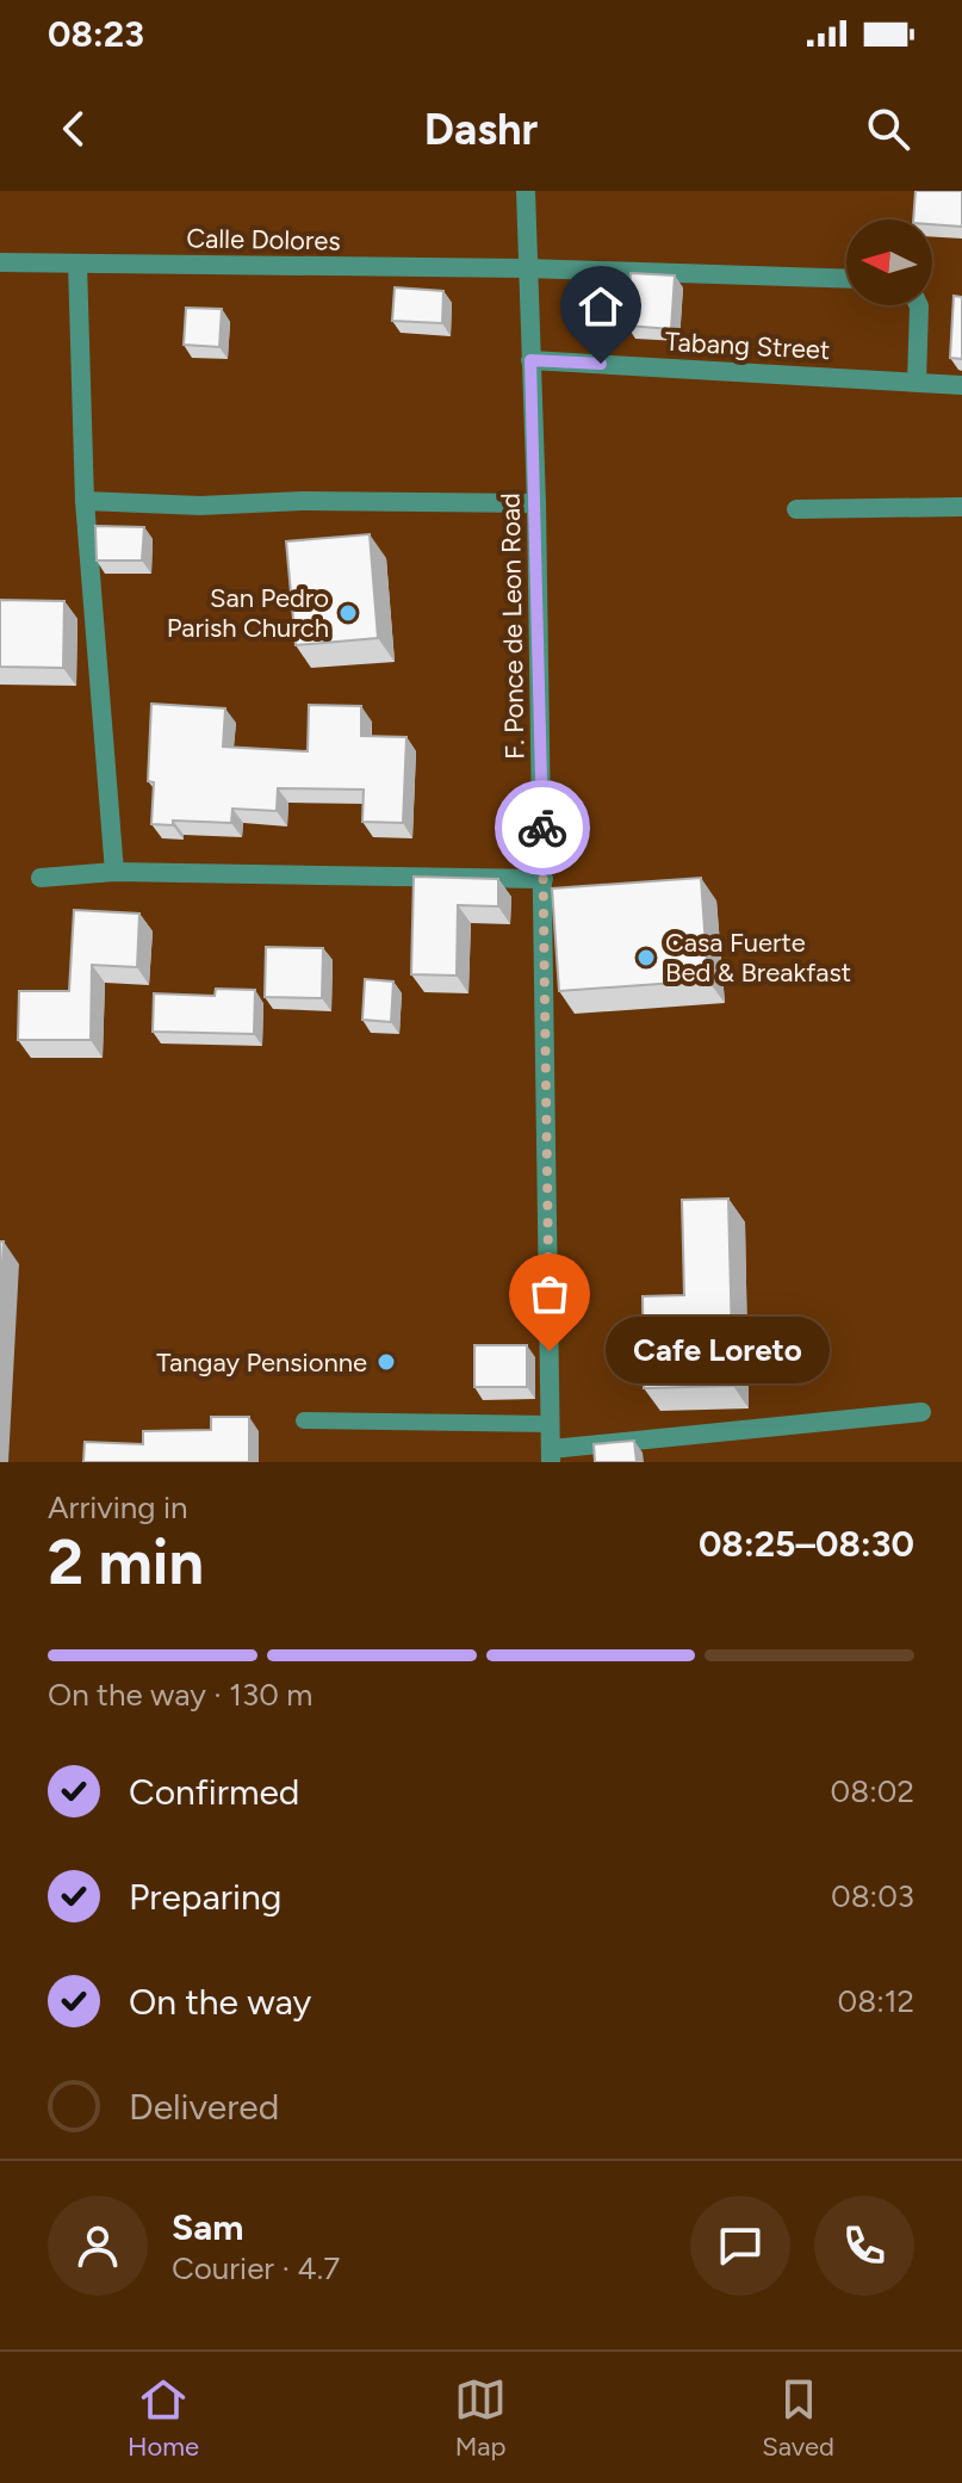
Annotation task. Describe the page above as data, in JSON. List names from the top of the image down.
{
  "streets": {
    "street": ["Calle Dolores", "Tabang Street", "F. Ponce de Leon Road"]
  },
  "crossings": [
    ["Calle Dolores", "F. Ponce de Leon Road"],
    ["Tabang Street", "F. Ponce de Leon Road"]
  ],
  "places": [
    "San Pedro Parish Church",
    "Casa Fuerte Bed & Breakfast",
    "Cafe Loreto",
    "Tangay Pensionne"
  ],
  "north": "left",
  "page": {
    "status": "08:23",
    "header": "Dashr",
    "bubble": "Cafe Loreto",
    "heading": ["2 min", "Arriving in", "08:25–08:30"],
    "panel": ["Sam", "Courier · 4.7"],
    "bar": "On the way · 130 m",
    "list": [
      ["Confirmed", "08:02"],
      ["Preparing", "08:03"],
      ["On the way", "08:12"],
      "Delivered"
    ],
    "tabs": ["Home", "Map", "Saved"]
  }
}
